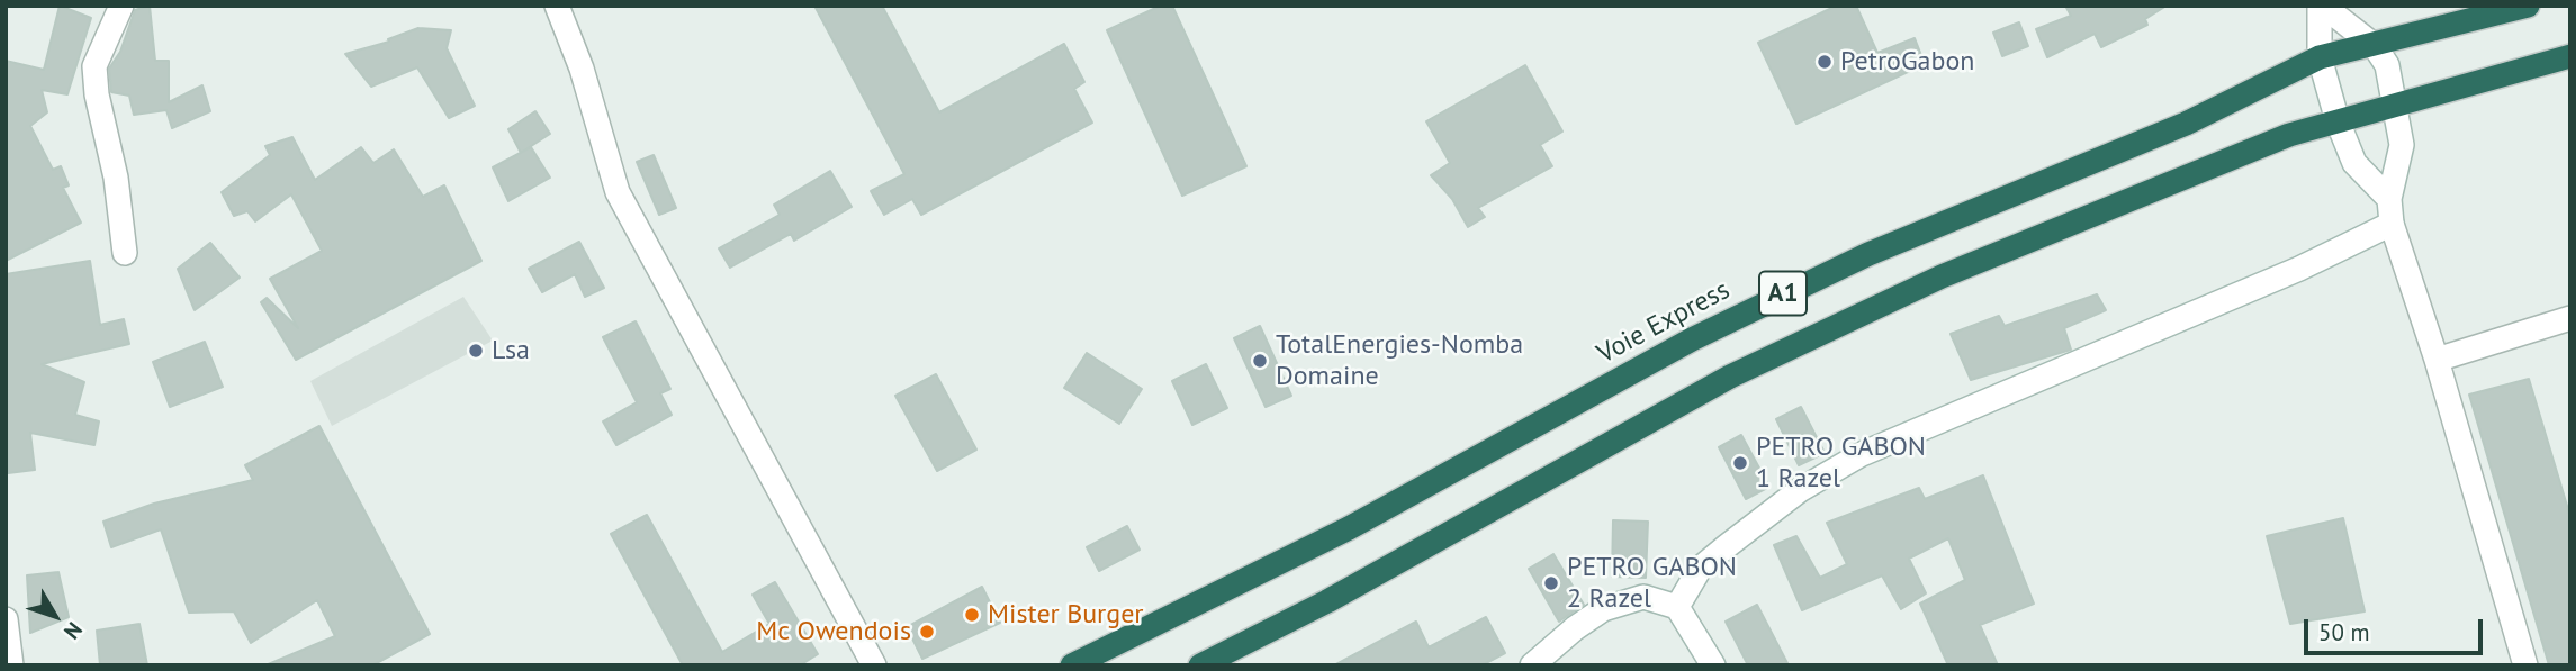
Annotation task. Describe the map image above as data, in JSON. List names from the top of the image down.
{
  "streets": {
    "highway": ["A1", "Voie Express"]
  },
  "places": [
    "PetroGabon",
    "Lsa",
    "TotalEnergies-Nomba Domaine",
    "PETRO GABON 1 Razel",
    "PETRO GABON 2 Razel",
    "Mister Burger",
    "Mc Owendois"
  ],
  "scale_bar": "50 m",
  "north": "bottom right"
}
